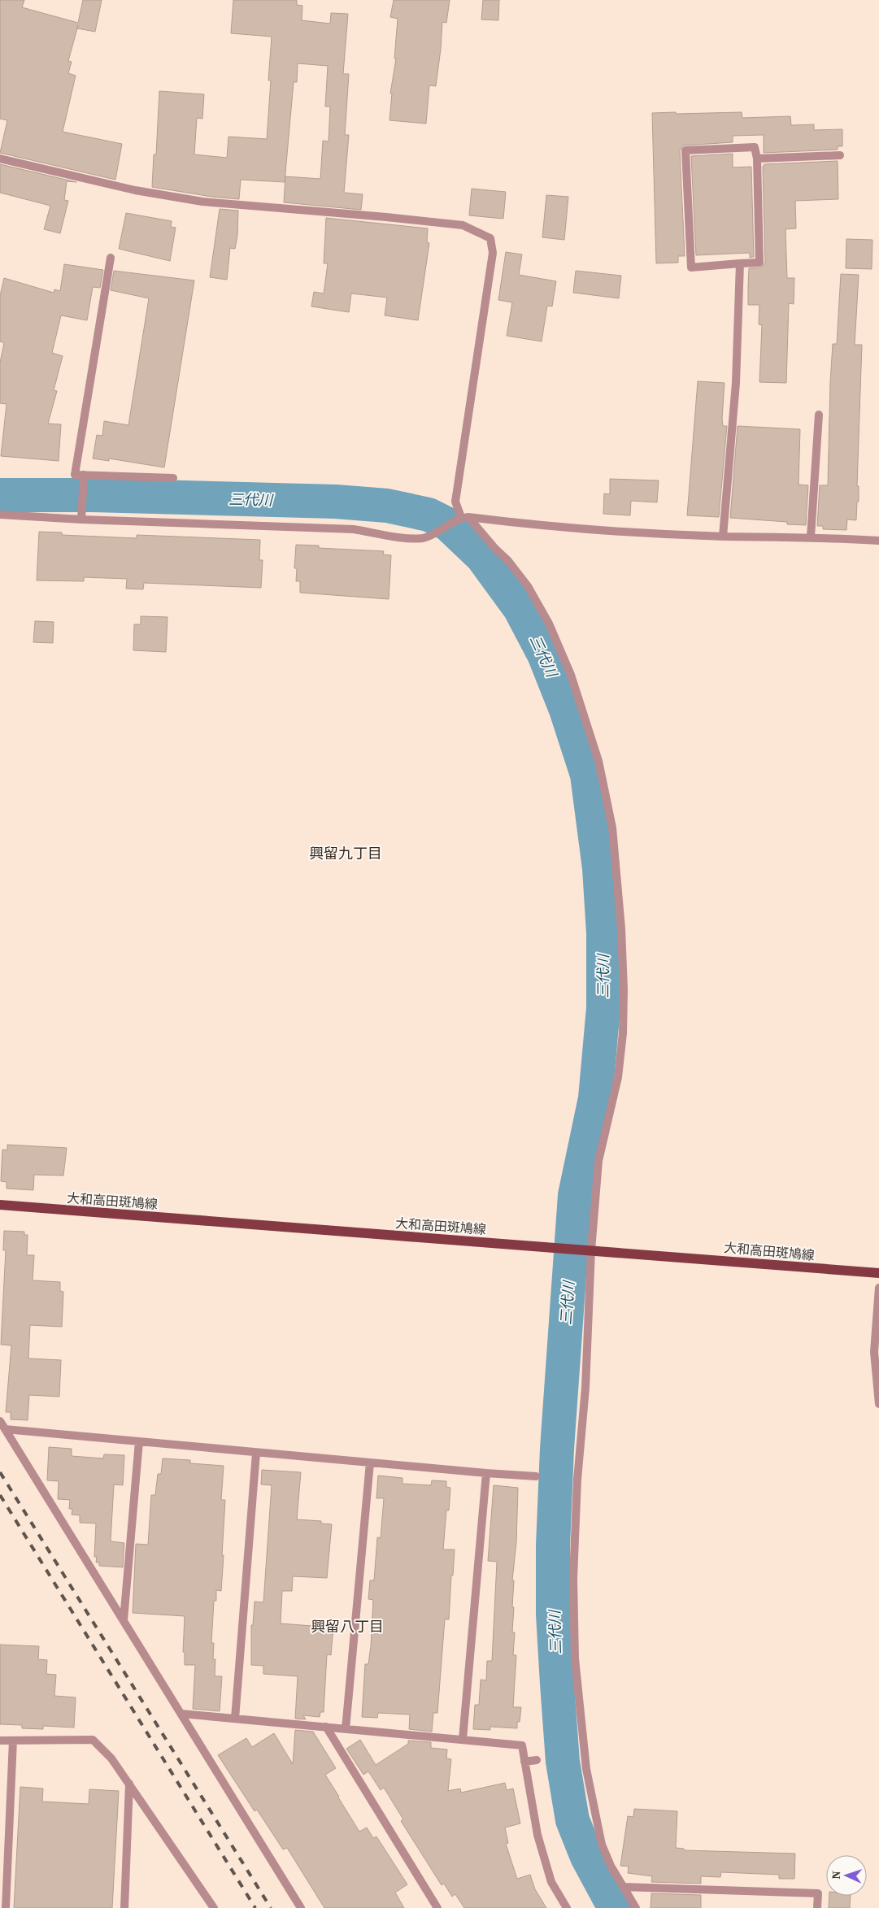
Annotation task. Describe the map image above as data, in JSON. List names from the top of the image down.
{
  "streets": {
    "main road": ["大和高田斑鳩線"]
  },
  "districts": ["興留九丁目", "興留八丁目"],
  "water": ["三代川"],
  "north": "left"
}
